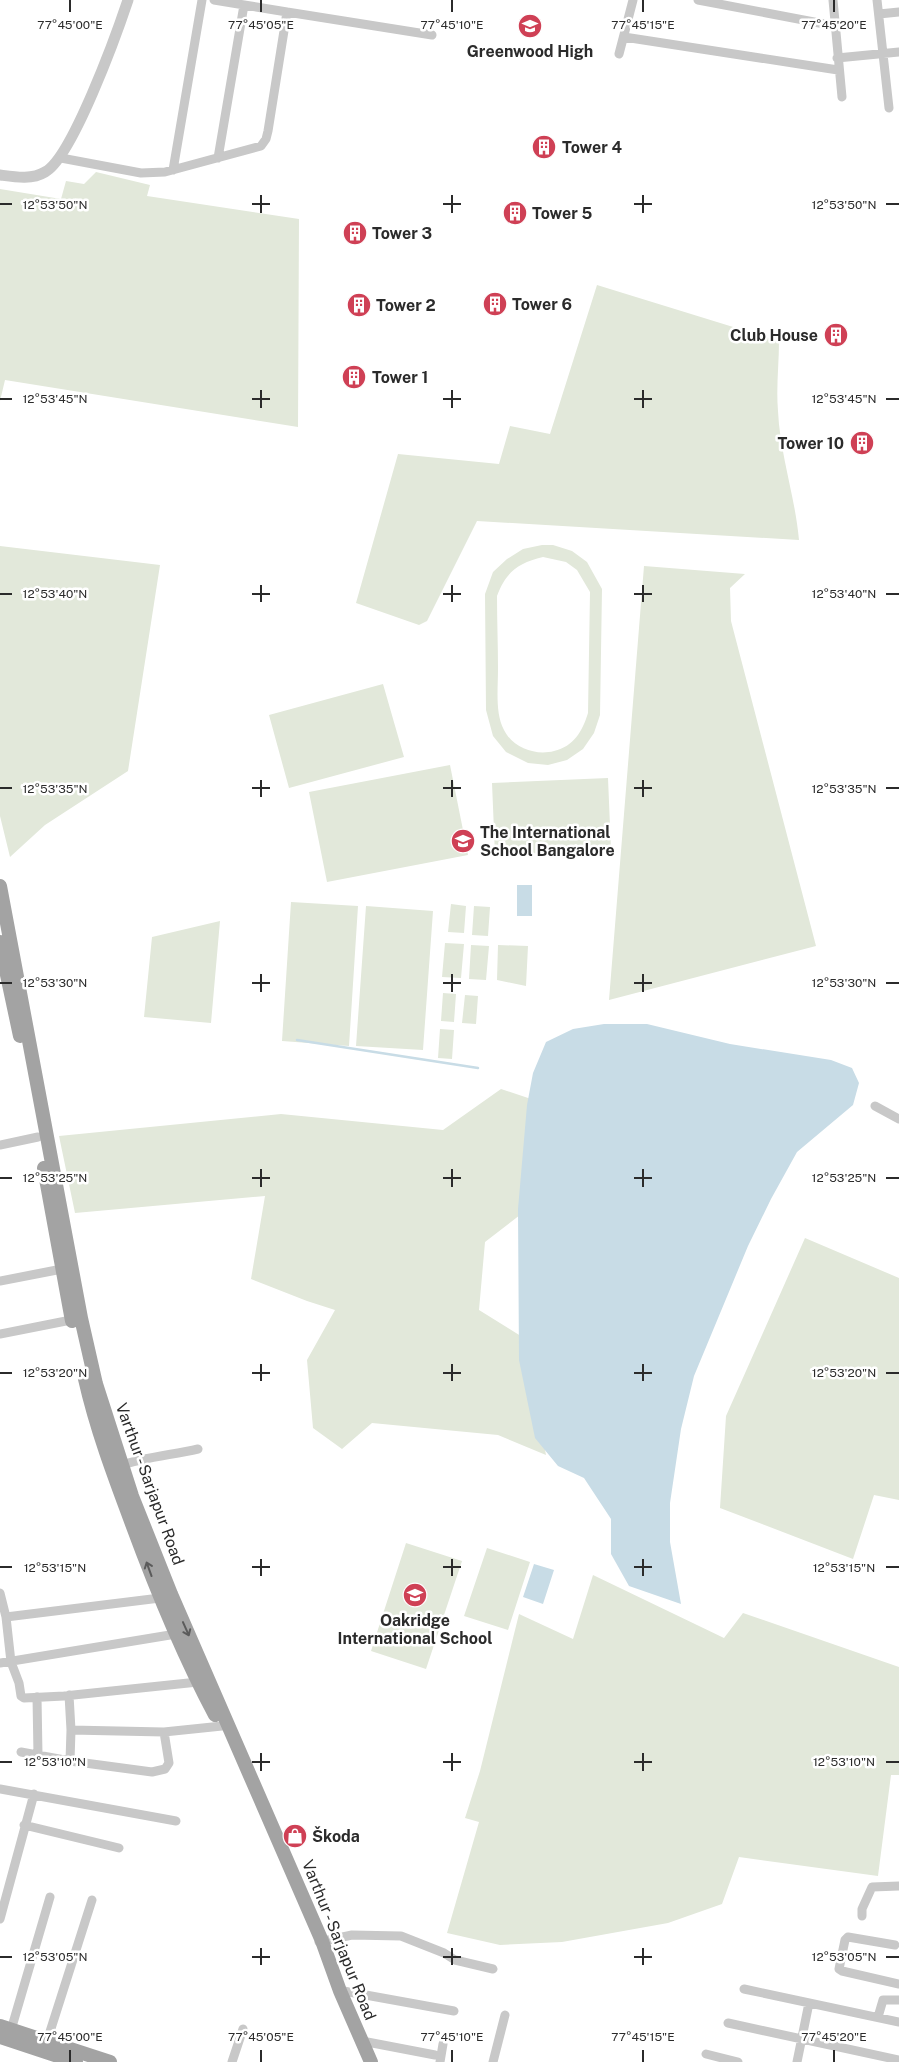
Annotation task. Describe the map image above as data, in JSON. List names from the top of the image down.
{
  "streets": {
    "main road": ["Varthur - Sarjapur Road"]
  },
  "places": {
    "school or university": ["Greenwood High", "The International School Bangalore", "Oakridge International School"],
    "building": [
      "Tower 4",
      "Tower 5",
      "Tower 3",
      "Tower 6",
      "Tower 2",
      "Club House",
      "Tower 1",
      "Tower 10"
    ],
    "shop": ["Škoda"]
  },
  "coordinates": [
    "77°45'00\"E",
    "77°45'05\"E",
    "77°45'10\"E",
    "77°45'15\"E",
    "77°45'20\"E",
    "12°53'50\"N",
    "12°53'45\"N",
    "12°53'40\"N",
    "12°53'35\"N",
    "12°53'30\"N",
    "12°53'25\"N",
    "12°53'20\"N",
    "12°53'15\"N",
    "12°53'10\"N",
    "12°53'05\"N"
  ]
}
